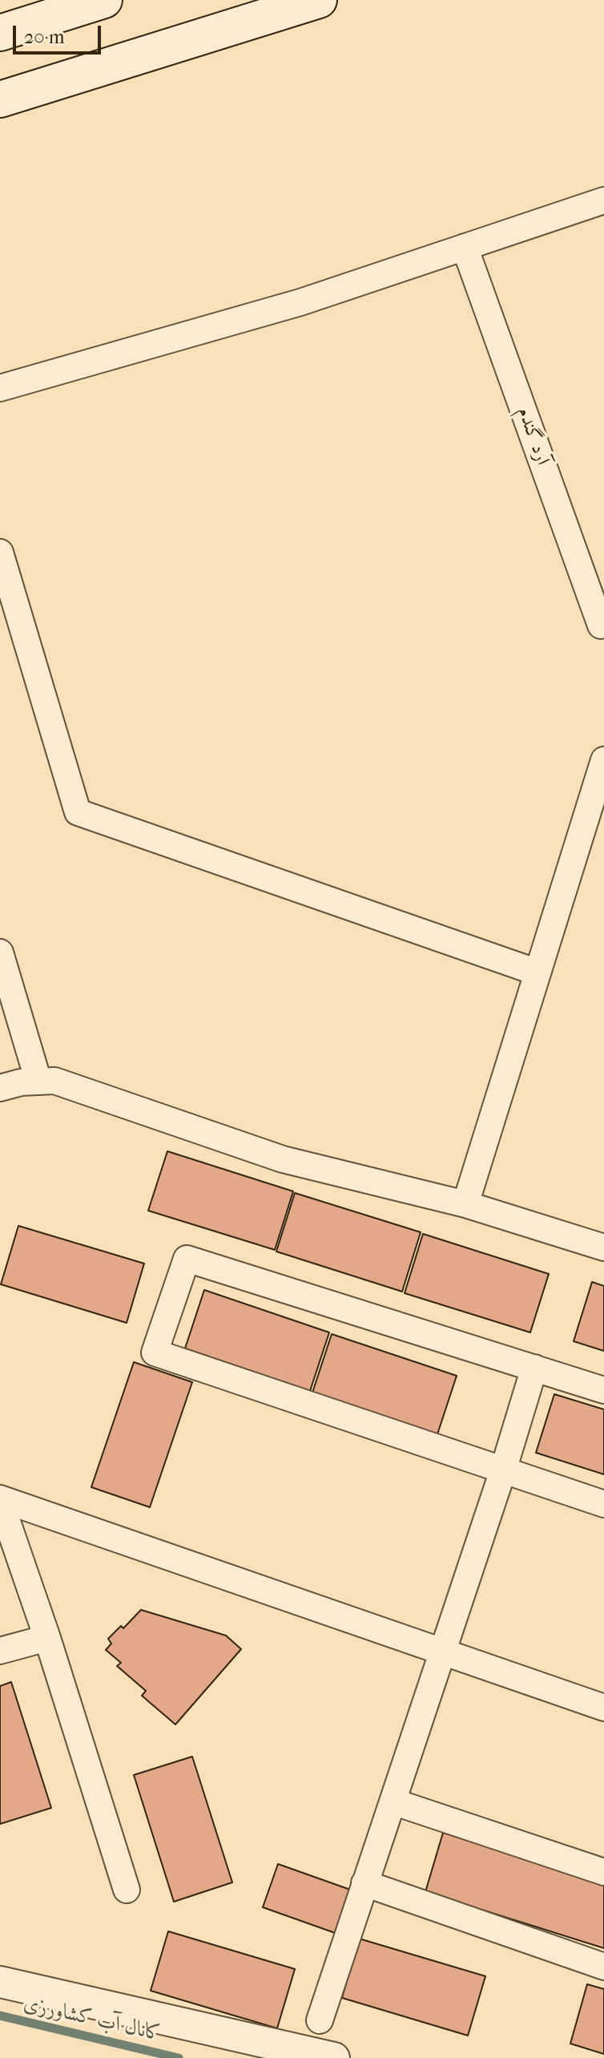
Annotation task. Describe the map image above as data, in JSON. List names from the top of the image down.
{
  "streets": {
    "street": ["آرد گندم"]
  },
  "water": ["کانال آب کشاورزی"],
  "scale_bar": "20 m"
}
